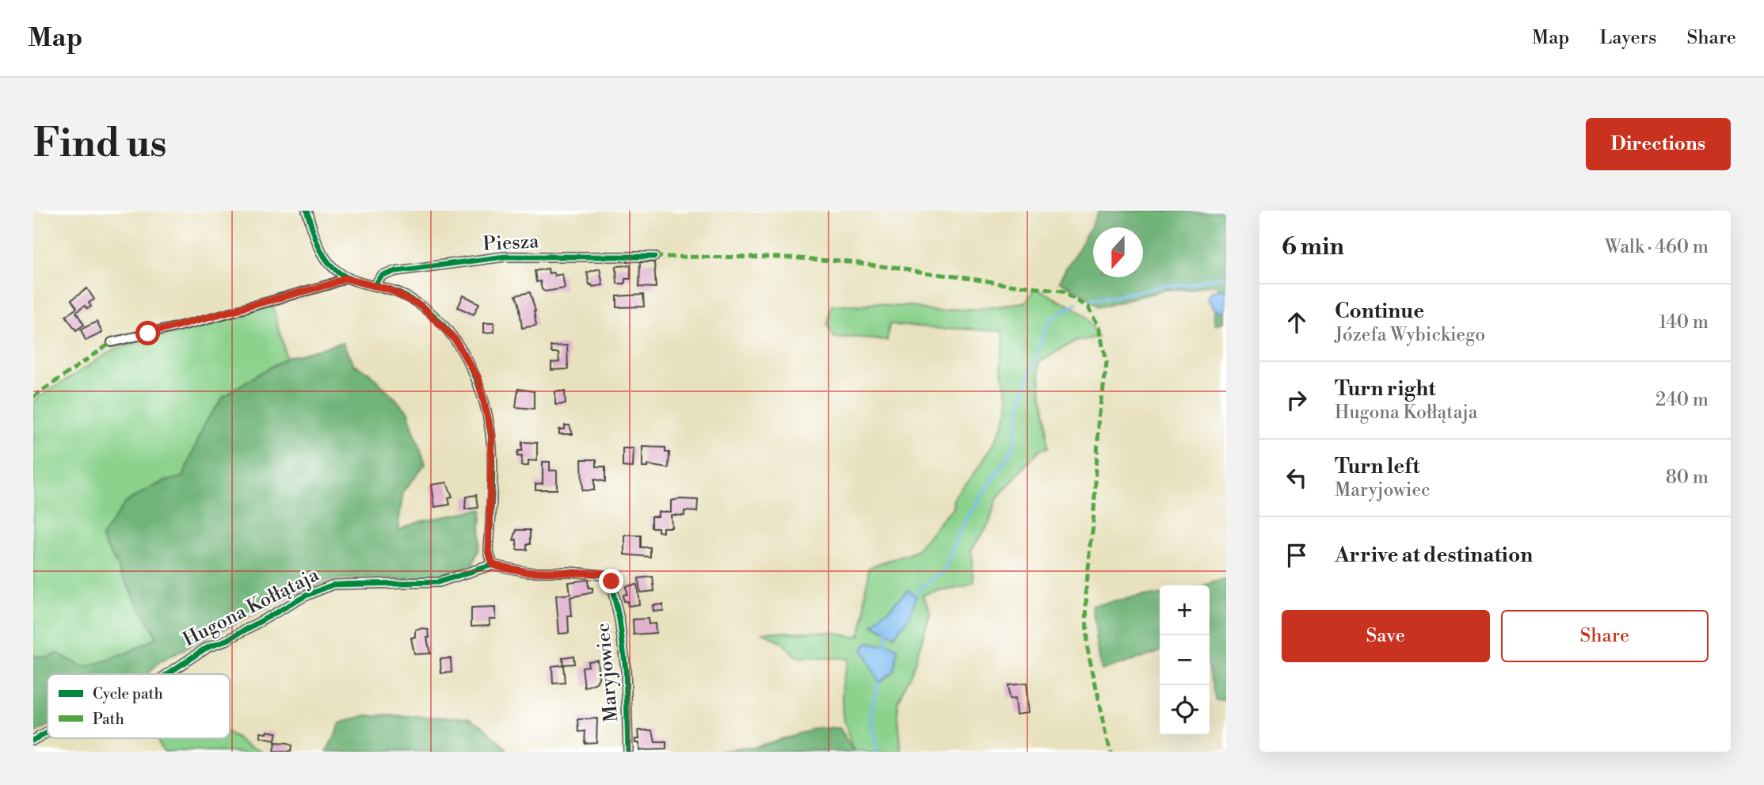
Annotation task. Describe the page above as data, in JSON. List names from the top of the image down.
{
  "streets": {
    "street": ["Piesza", "Hugona Kołłątaja", "Maryjowiec"]
  },
  "crossings": [
    ["Hugona Kołłątaja", "Maryjowiec"]
  ],
  "legend": ["Cycle path", "Path"],
  "north": "bottom",
  "page": {
    "header": "Map",
    "nav": ["Map", "Layers", "Share"],
    "buttons": [
      "Directions",
      ["Save", "Share"]
    ],
    "title": "Find us",
    "heading": ["6 min", "Walk · 460 m"],
    "list": [
      ["Continue", "Józefa Wybickiego", "140 m"],
      ["Turn right", "Hugona Kołłątaja", "240 m"],
      ["Turn left", "Maryjowiec", "80 m"],
      "Arrive at destination"
    ],
    "map_buttons": ["+", "−"]
  }
}
